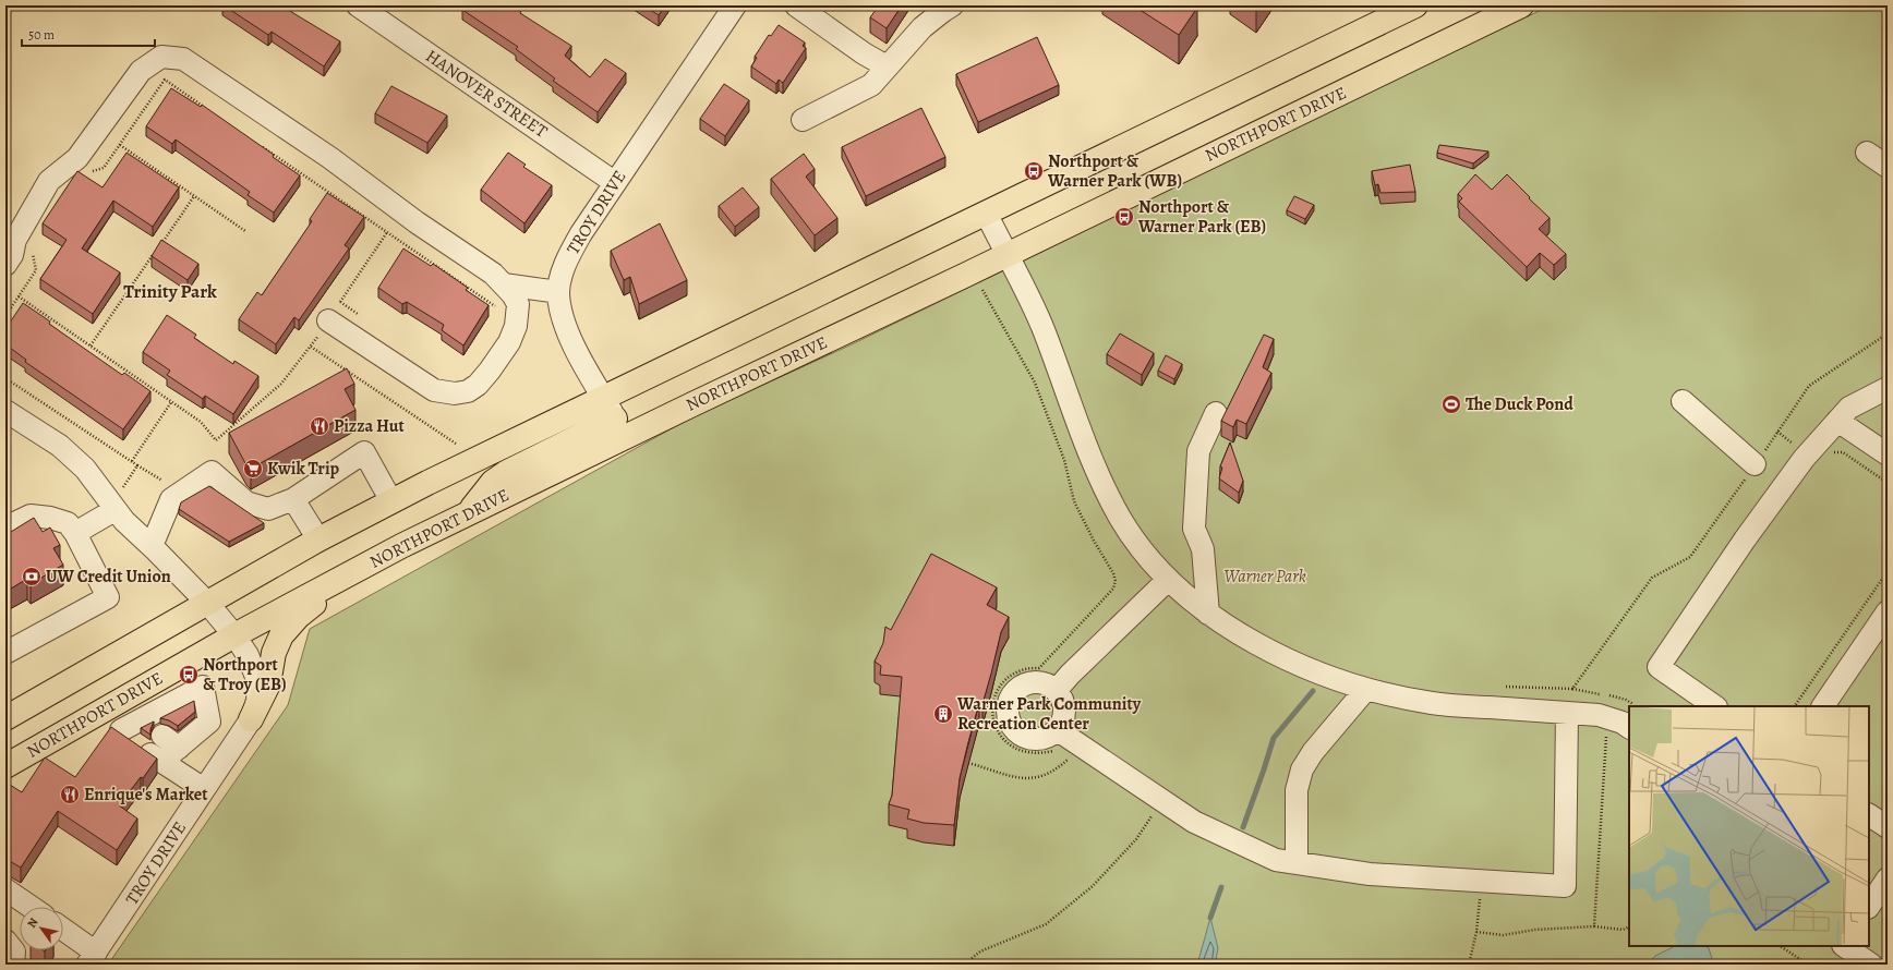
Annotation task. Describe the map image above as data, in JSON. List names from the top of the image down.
{
  "streets": {
    "main road": ["NORTHPORT DRIVE"],
    "street": ["HANOVER STREET", "TROY DRIVE"]
  },
  "crossings": [
    ["HANOVER STREET", "TROY DRIVE"],
    ["NORTHPORT DRIVE", "TROY DRIVE"]
  ],
  "districts": ["Trinity Park"],
  "parks": ["Warner Park"],
  "places": {
    "bus stop": ["Northport & Warner Park (WB)", "Northport & Warner Park (EB)", "Northport & Troy (EB)"],
    "sports": ["The Duck Pond"],
    "restaurant": ["Pizza Hut", "Enrique's Market"],
    "supermarket": ["Kwik Trip"],
    "bank": ["UW Credit Union"],
    "building": ["Warner Park Community Recreation Center"]
  },
  "scale_bar": "50 m",
  "north": "top left"
}
